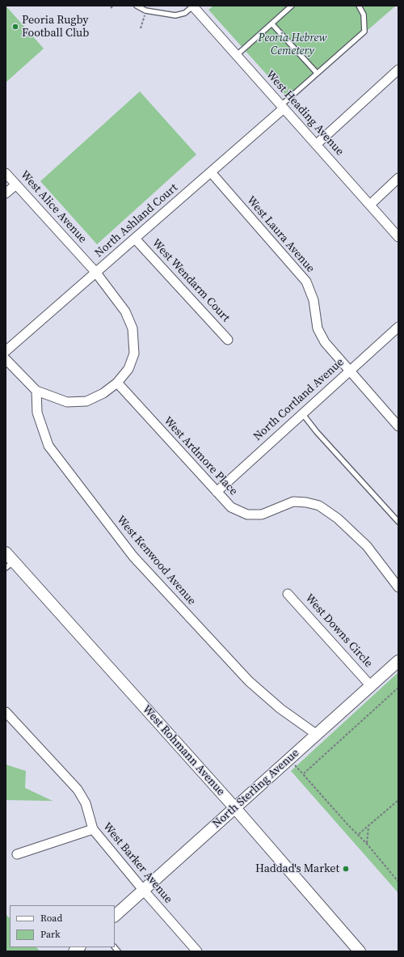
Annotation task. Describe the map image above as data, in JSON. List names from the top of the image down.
{
  "streets": {
    "street": [
      "West Heading Avenue",
      "West Alice Avenue",
      "North Ashland Court",
      "West Laura Avenue",
      "West Wendarm Court",
      "North Cortland Avenue",
      "West Ardmore Place",
      "West Kenwood Avenue",
      "West Downs Circle",
      "West Rohmann Avenue",
      "North Sterling Avenue",
      "West Barker Avenue"
    ]
  },
  "crossings": [
    ["West Heading Avenue", "North Ashland Court"],
    ["West Alice Avenue", "North Ashland Court"],
    ["West Alice Avenue", "West Ardmore Place"],
    ["West Alice Avenue", "West Kenwood Avenue"],
    ["North Ashland Court", "West Laura Avenue"],
    ["North Ashland Court", "West Wendarm Court"],
    ["West Laura Avenue", "North Cortland Avenue"],
    ["North Cortland Avenue", "West Ardmore Place"],
    ["West Kenwood Avenue", "North Sterling Avenue"],
    ["West Downs Circle", "North Sterling Avenue"],
    ["West Rohmann Avenue", "North Sterling Avenue"],
    ["North Sterling Avenue", "West Barker Avenue"]
  ],
  "parks": ["Peoria Hebrew Cemetery"],
  "places": ["Peoria Rugby Football Club", "Haddad's Market"],
  "legend": ["Road", "Park"]
}
